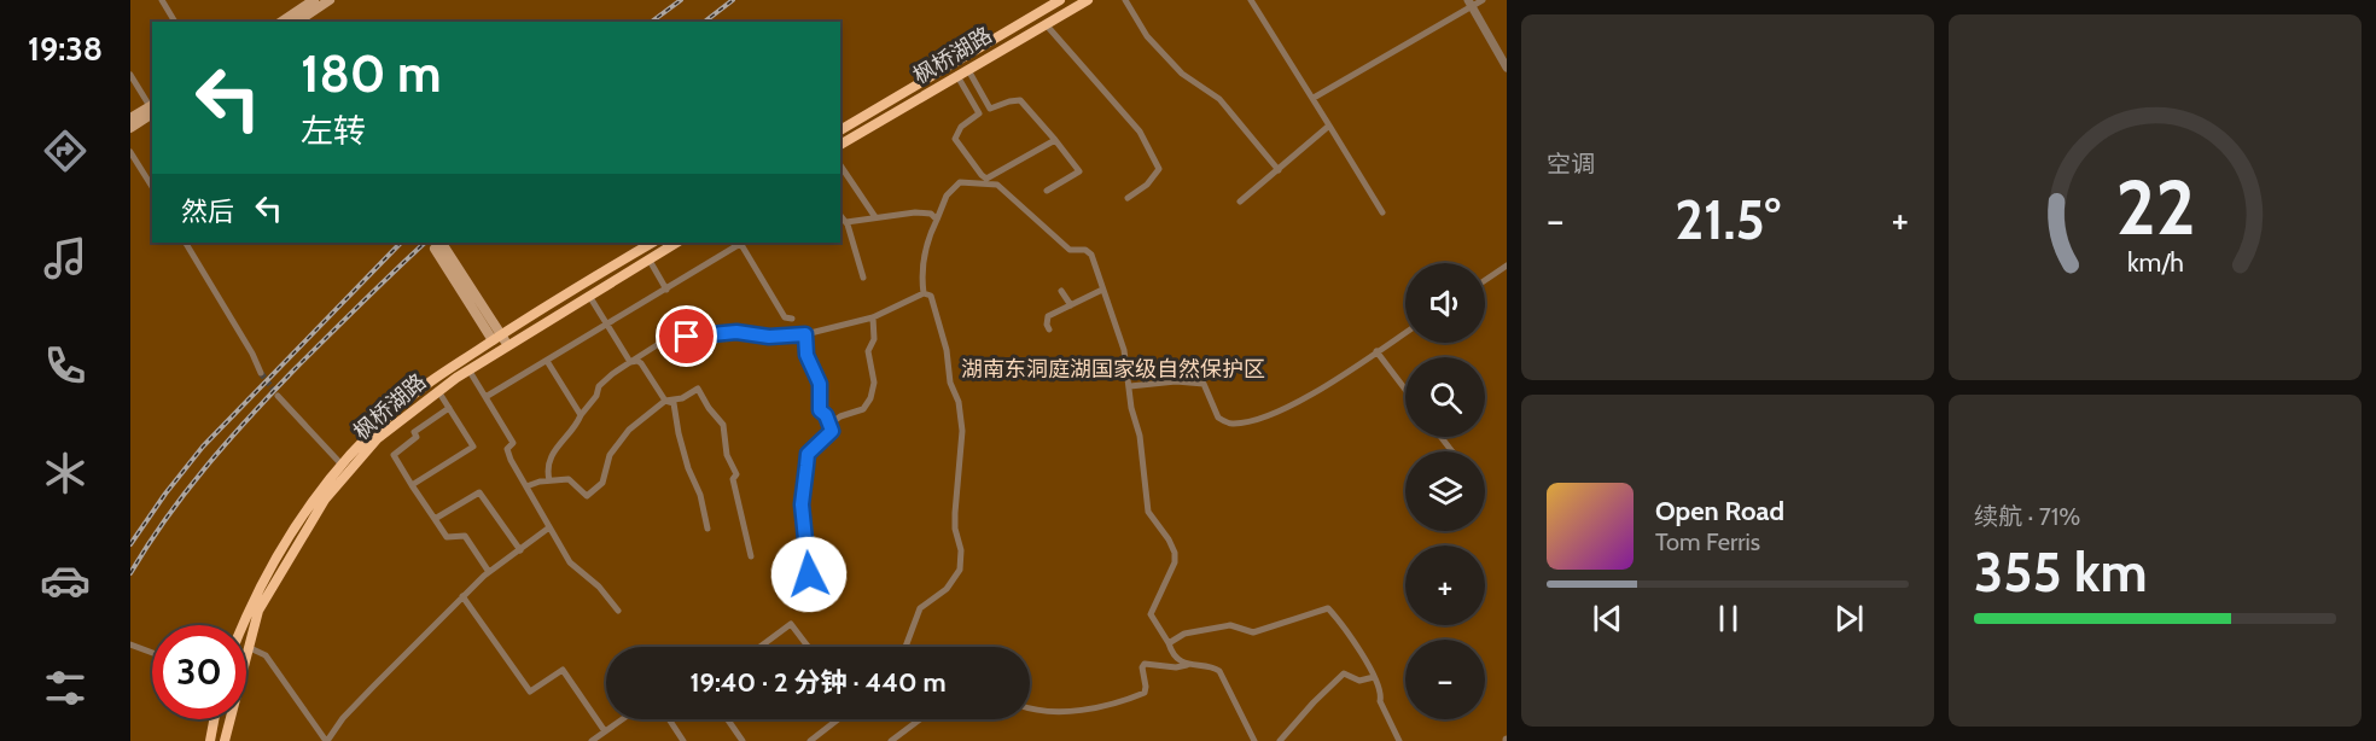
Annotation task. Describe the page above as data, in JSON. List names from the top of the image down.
{
  "streets": {
    "main road": ["枫桥湖路"]
  },
  "parks": ["湖南东洞庭湖国家级自然保护区"],
  "page": {
    "tabs": "19:38",
    "tile": [
      "空调",
      ["续航 · 71%", "355 km"]
    ],
    "turn": ["180 m", "左转"],
    "then": "然后",
    "heat": ["−", "21.5°", "+"],
    "map_buttons": ["+", "−"],
    "song": ["Open Road", "Tom Ferris"],
    "limit": "30",
    "trip": "19:40 · 2 分钟 · 440 m",
    "gauge": ["22", "km/h"]
  }
}
